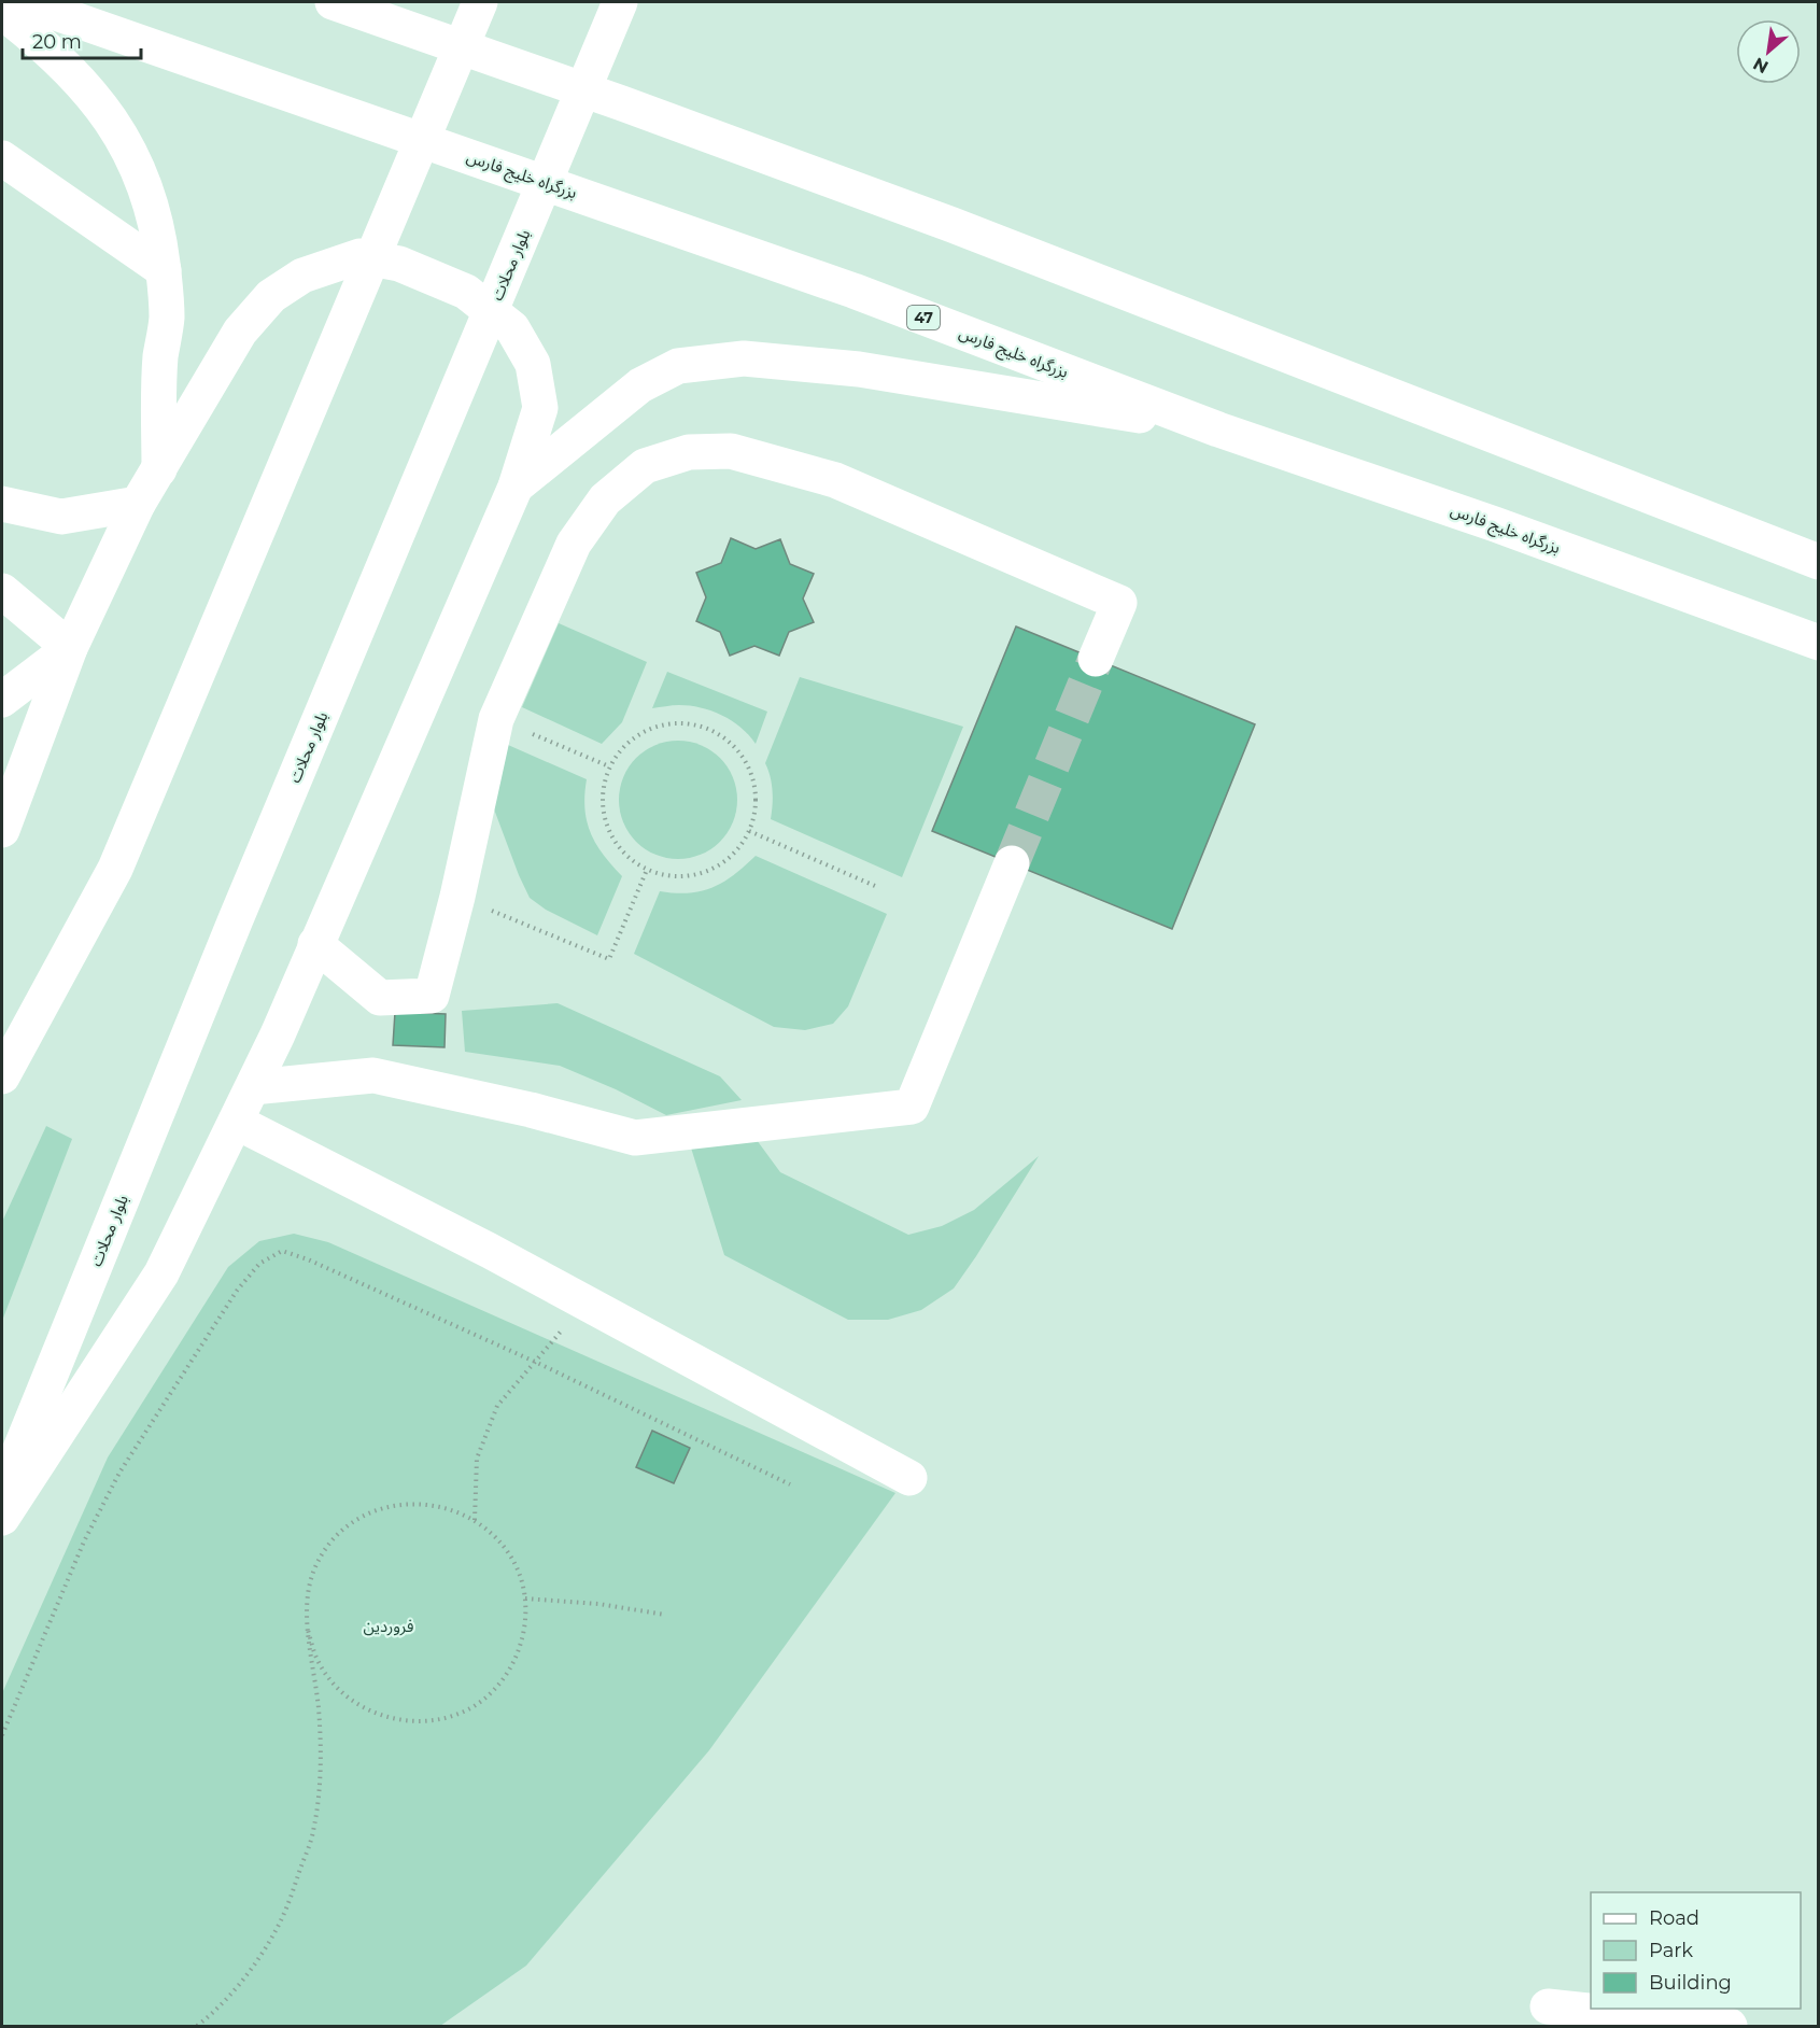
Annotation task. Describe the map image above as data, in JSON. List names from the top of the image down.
{
  "streets": {
    "main road": ["بزرگراه خلیج فارس", "بلوار محلات", "47"]
  },
  "parks": ["فروردین"],
  "legend": ["Road", "Park", "Building"],
  "scale_bar": "20 m",
  "north": "bottom left"
}
